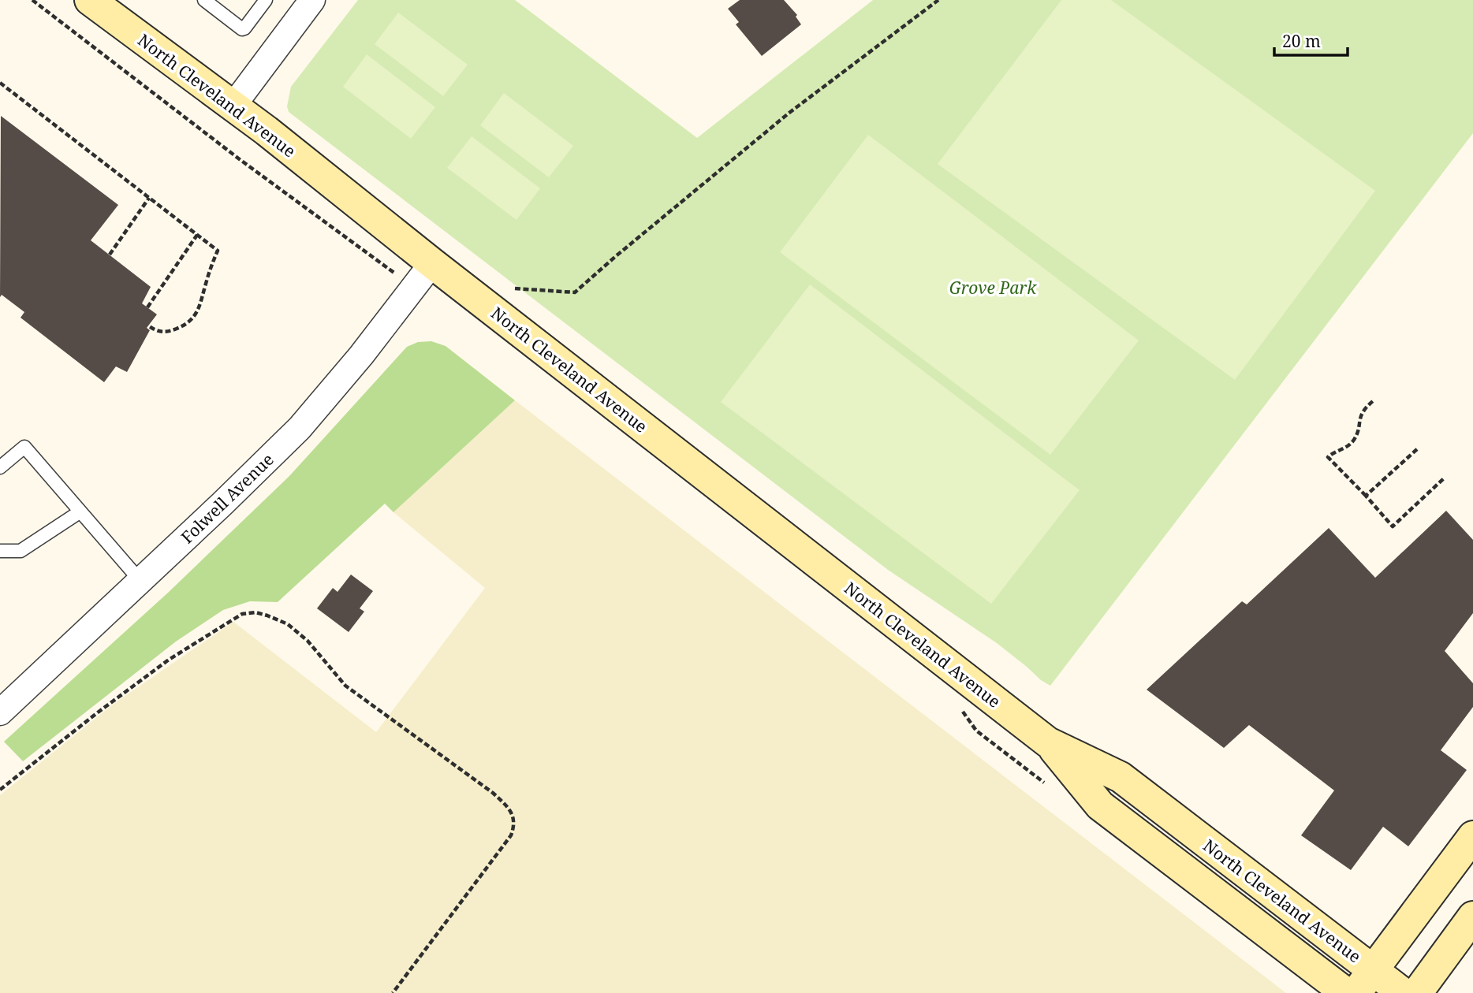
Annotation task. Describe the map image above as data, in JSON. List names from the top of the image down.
{
  "streets": {
    "main road": ["North Cleveland Avenue"],
    "street": ["Folwell Avenue"]
  },
  "crossings": [
    ["North Cleveland Avenue", "Folwell Avenue"]
  ],
  "parks": ["Grove Park"],
  "scale_bar": "20 m"
}
